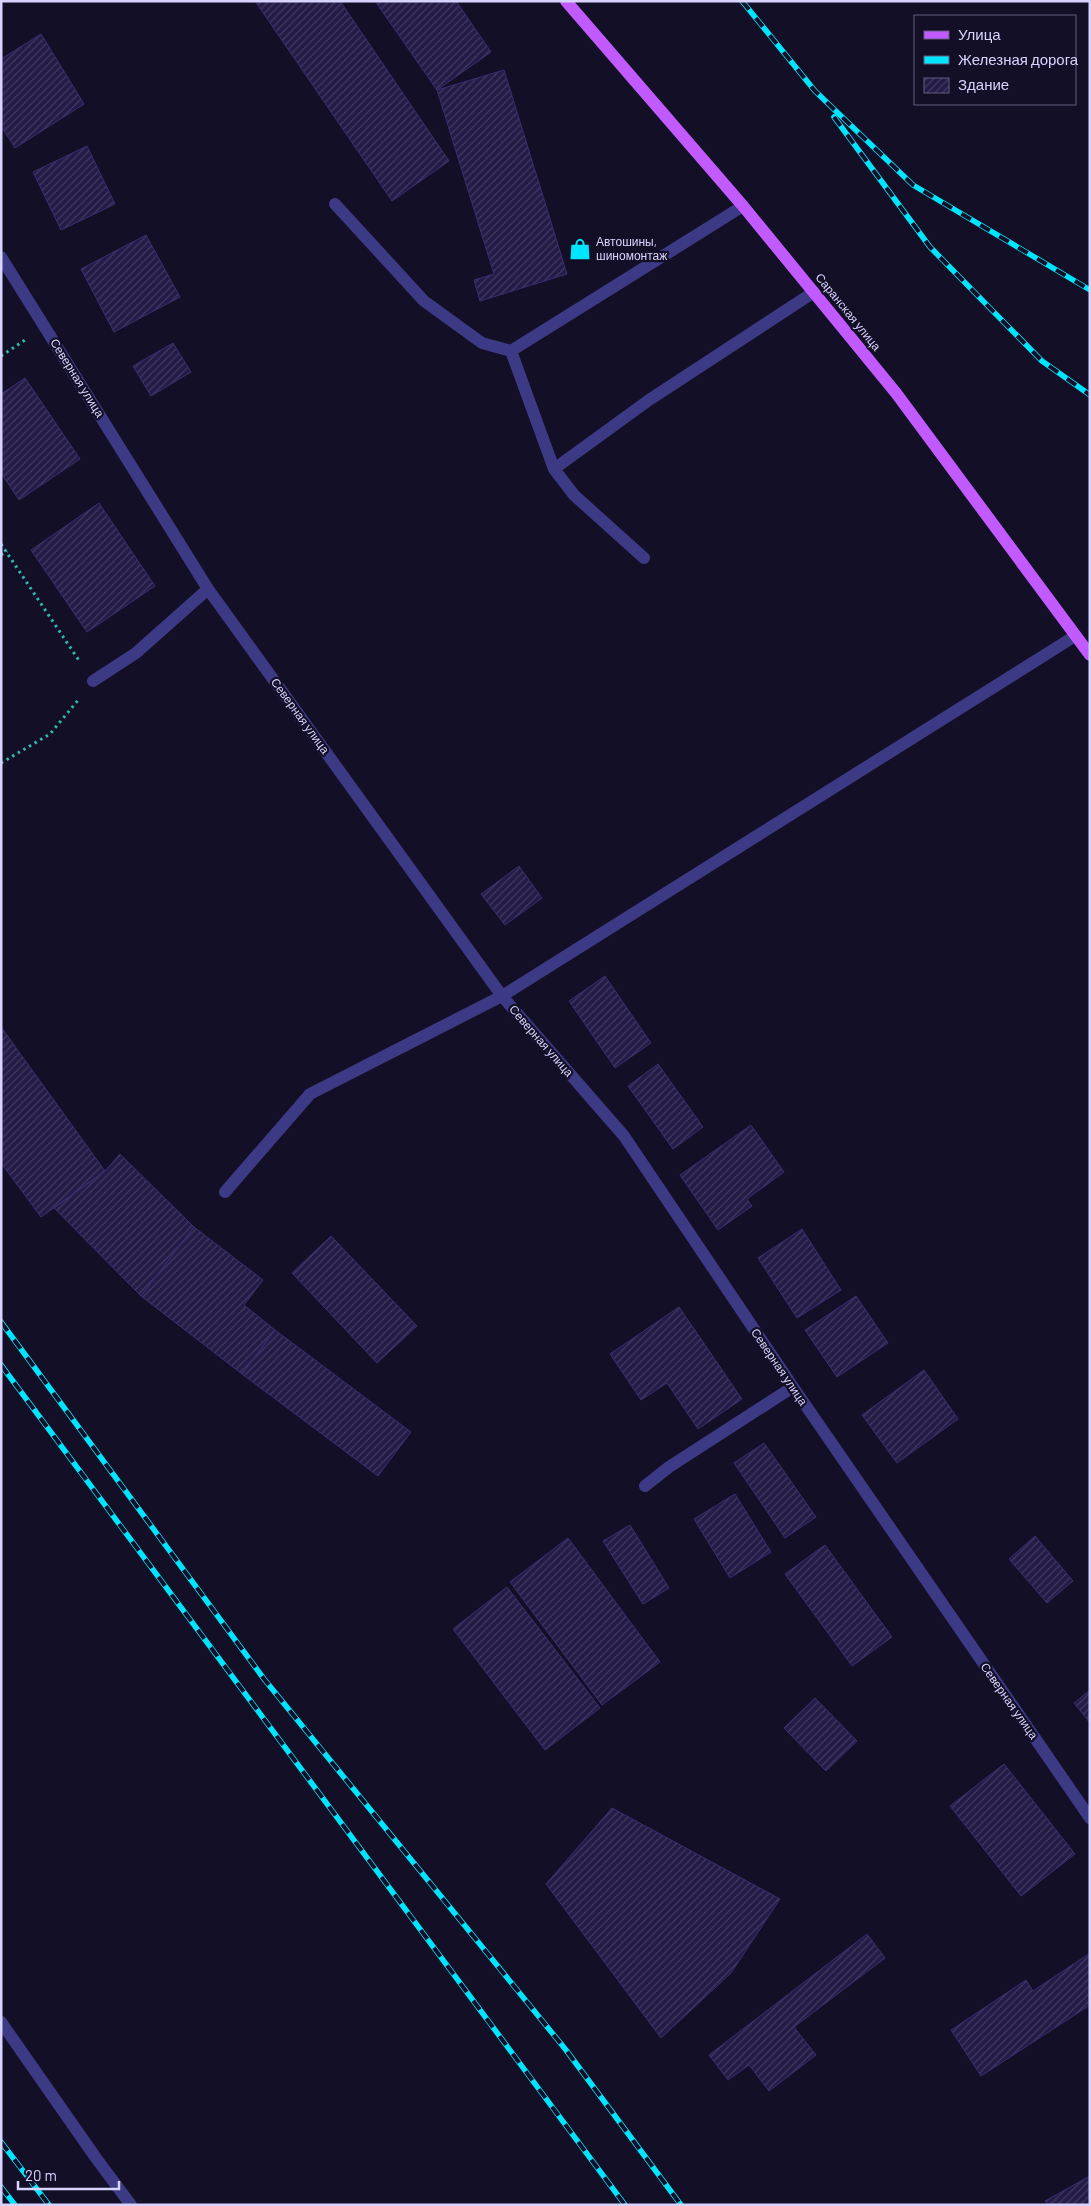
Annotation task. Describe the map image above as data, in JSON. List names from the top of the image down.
{
  "streets": {
    "main road": ["Саранская улица"],
    "street": ["Северная улица"]
  },
  "places": {
    "shop": ["Автошины, шиномонтаж"]
  },
  "legend": ["Улица", "Железная дорога", "Здание"],
  "scale_bar": "20 m"
}
